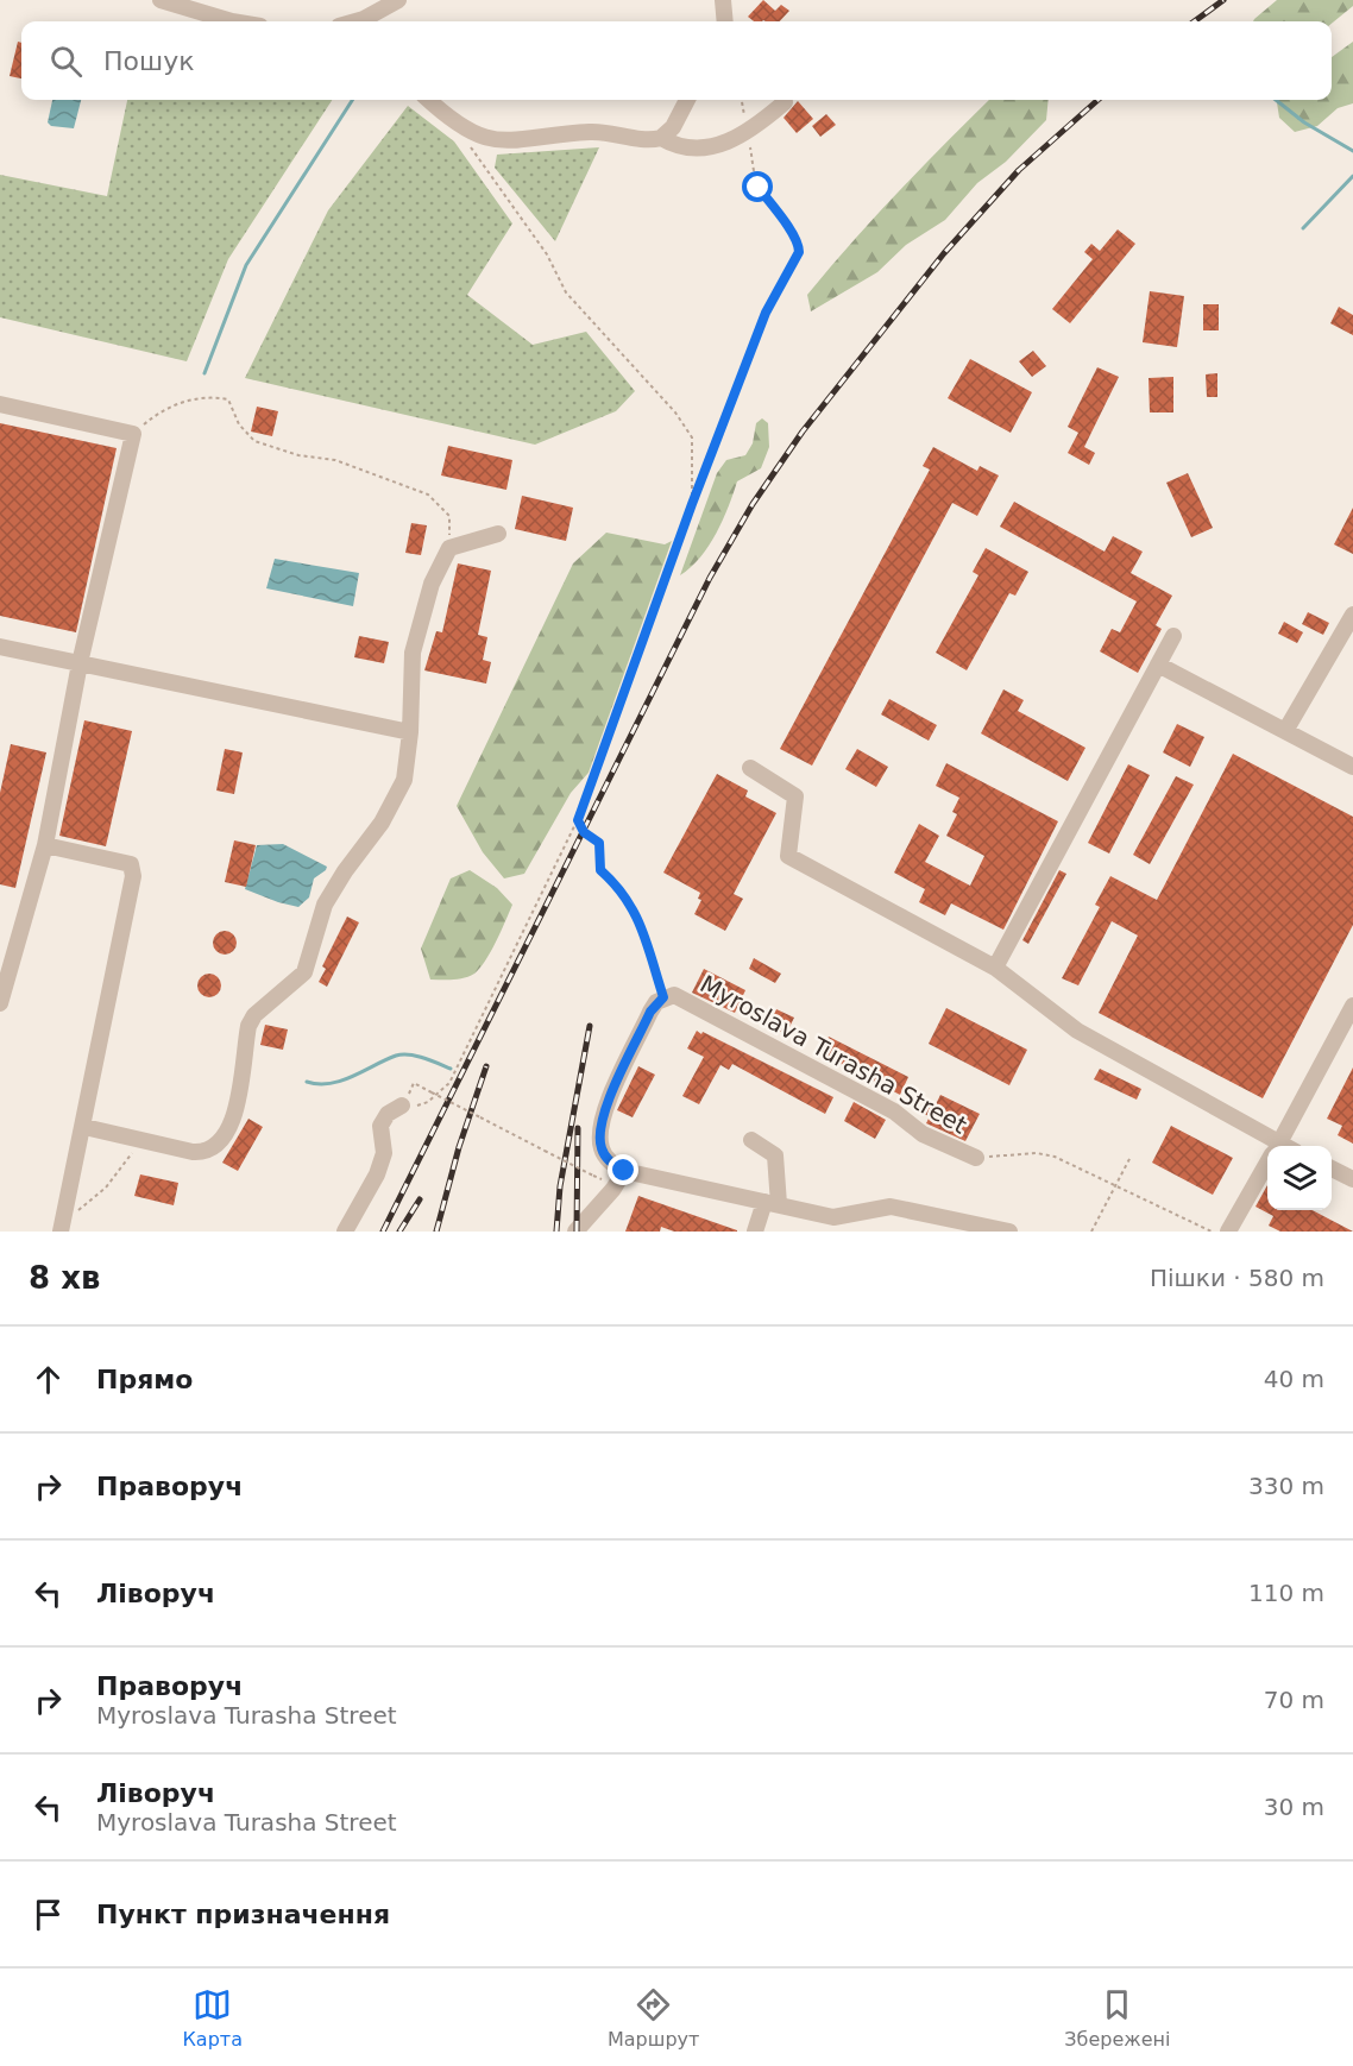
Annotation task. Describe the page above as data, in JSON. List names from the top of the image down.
{
  "streets": {
    "street": ["Myroslava Turasha Street"]
  },
  "page": {
    "search": "Пошук",
    "heading": ["8 хв", "Пішки · 580 m"],
    "list": [
      ["Прямо", "40 m"],
      ["Праворуч", "330 m"],
      ["Ліворуч", "110 m"],
      ["Праворуч", "Myroslava Turasha Street", "70 m"],
      ["Ліворуч", "Myroslava Turasha Street", "30 m"],
      "Пункт призначення"
    ],
    "nav": ["Карта", "Маршрут", "Збережені"]
  }
}
